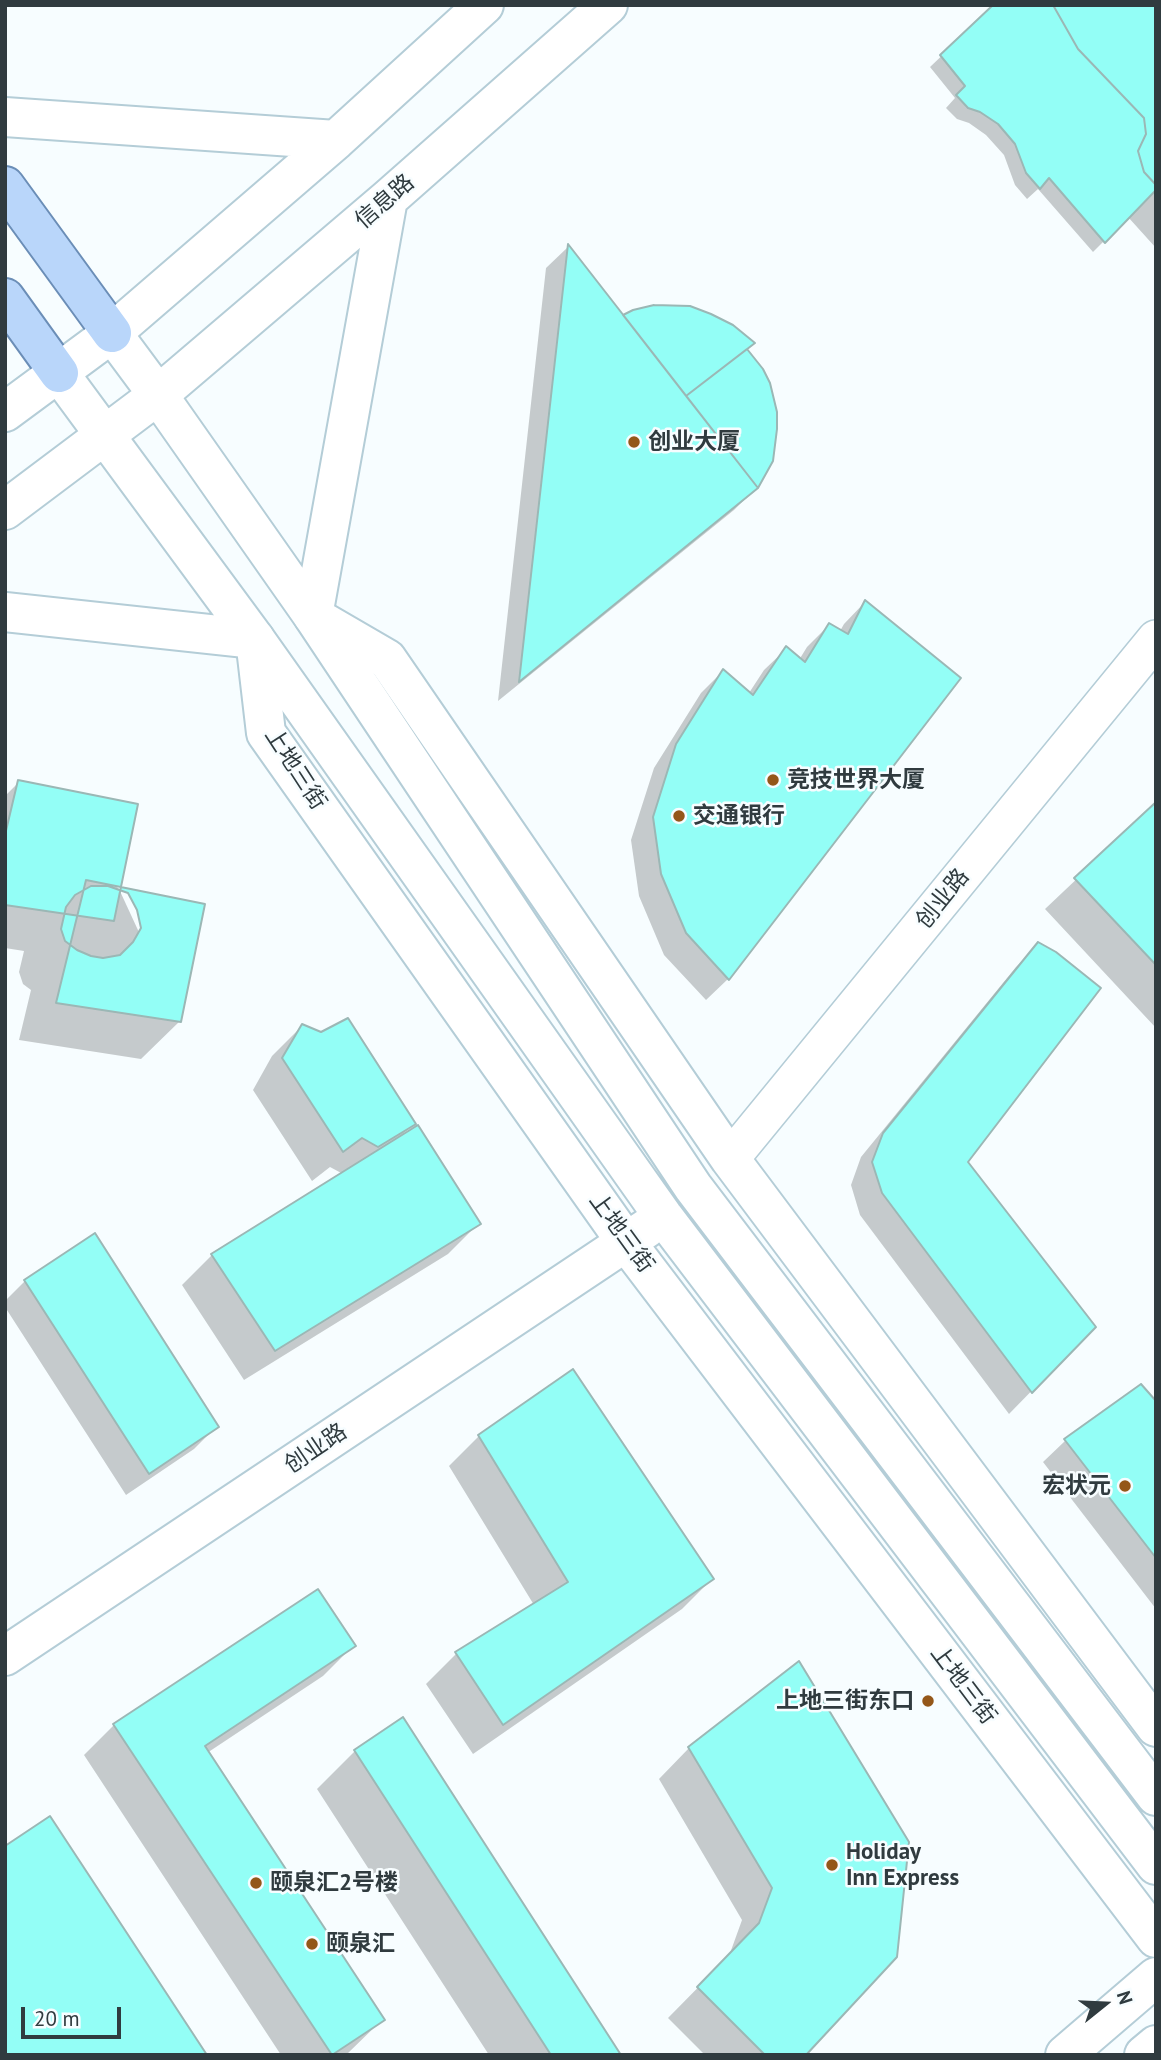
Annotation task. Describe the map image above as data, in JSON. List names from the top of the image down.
{
  "streets": {
    "main road": ["信息路", "上地三街", "创业路"]
  },
  "crossings": [
    ["上地三街", "创业路"]
  ],
  "places": [
    "创业大厦",
    "竞技世界大厦",
    "交通银行",
    "宏状元",
    "上地三街东口",
    "Holiday Inn Express",
    "颐泉汇2号楼",
    "颐泉汇"
  ],
  "scale_bar": "20 m",
  "north": "right"
}
